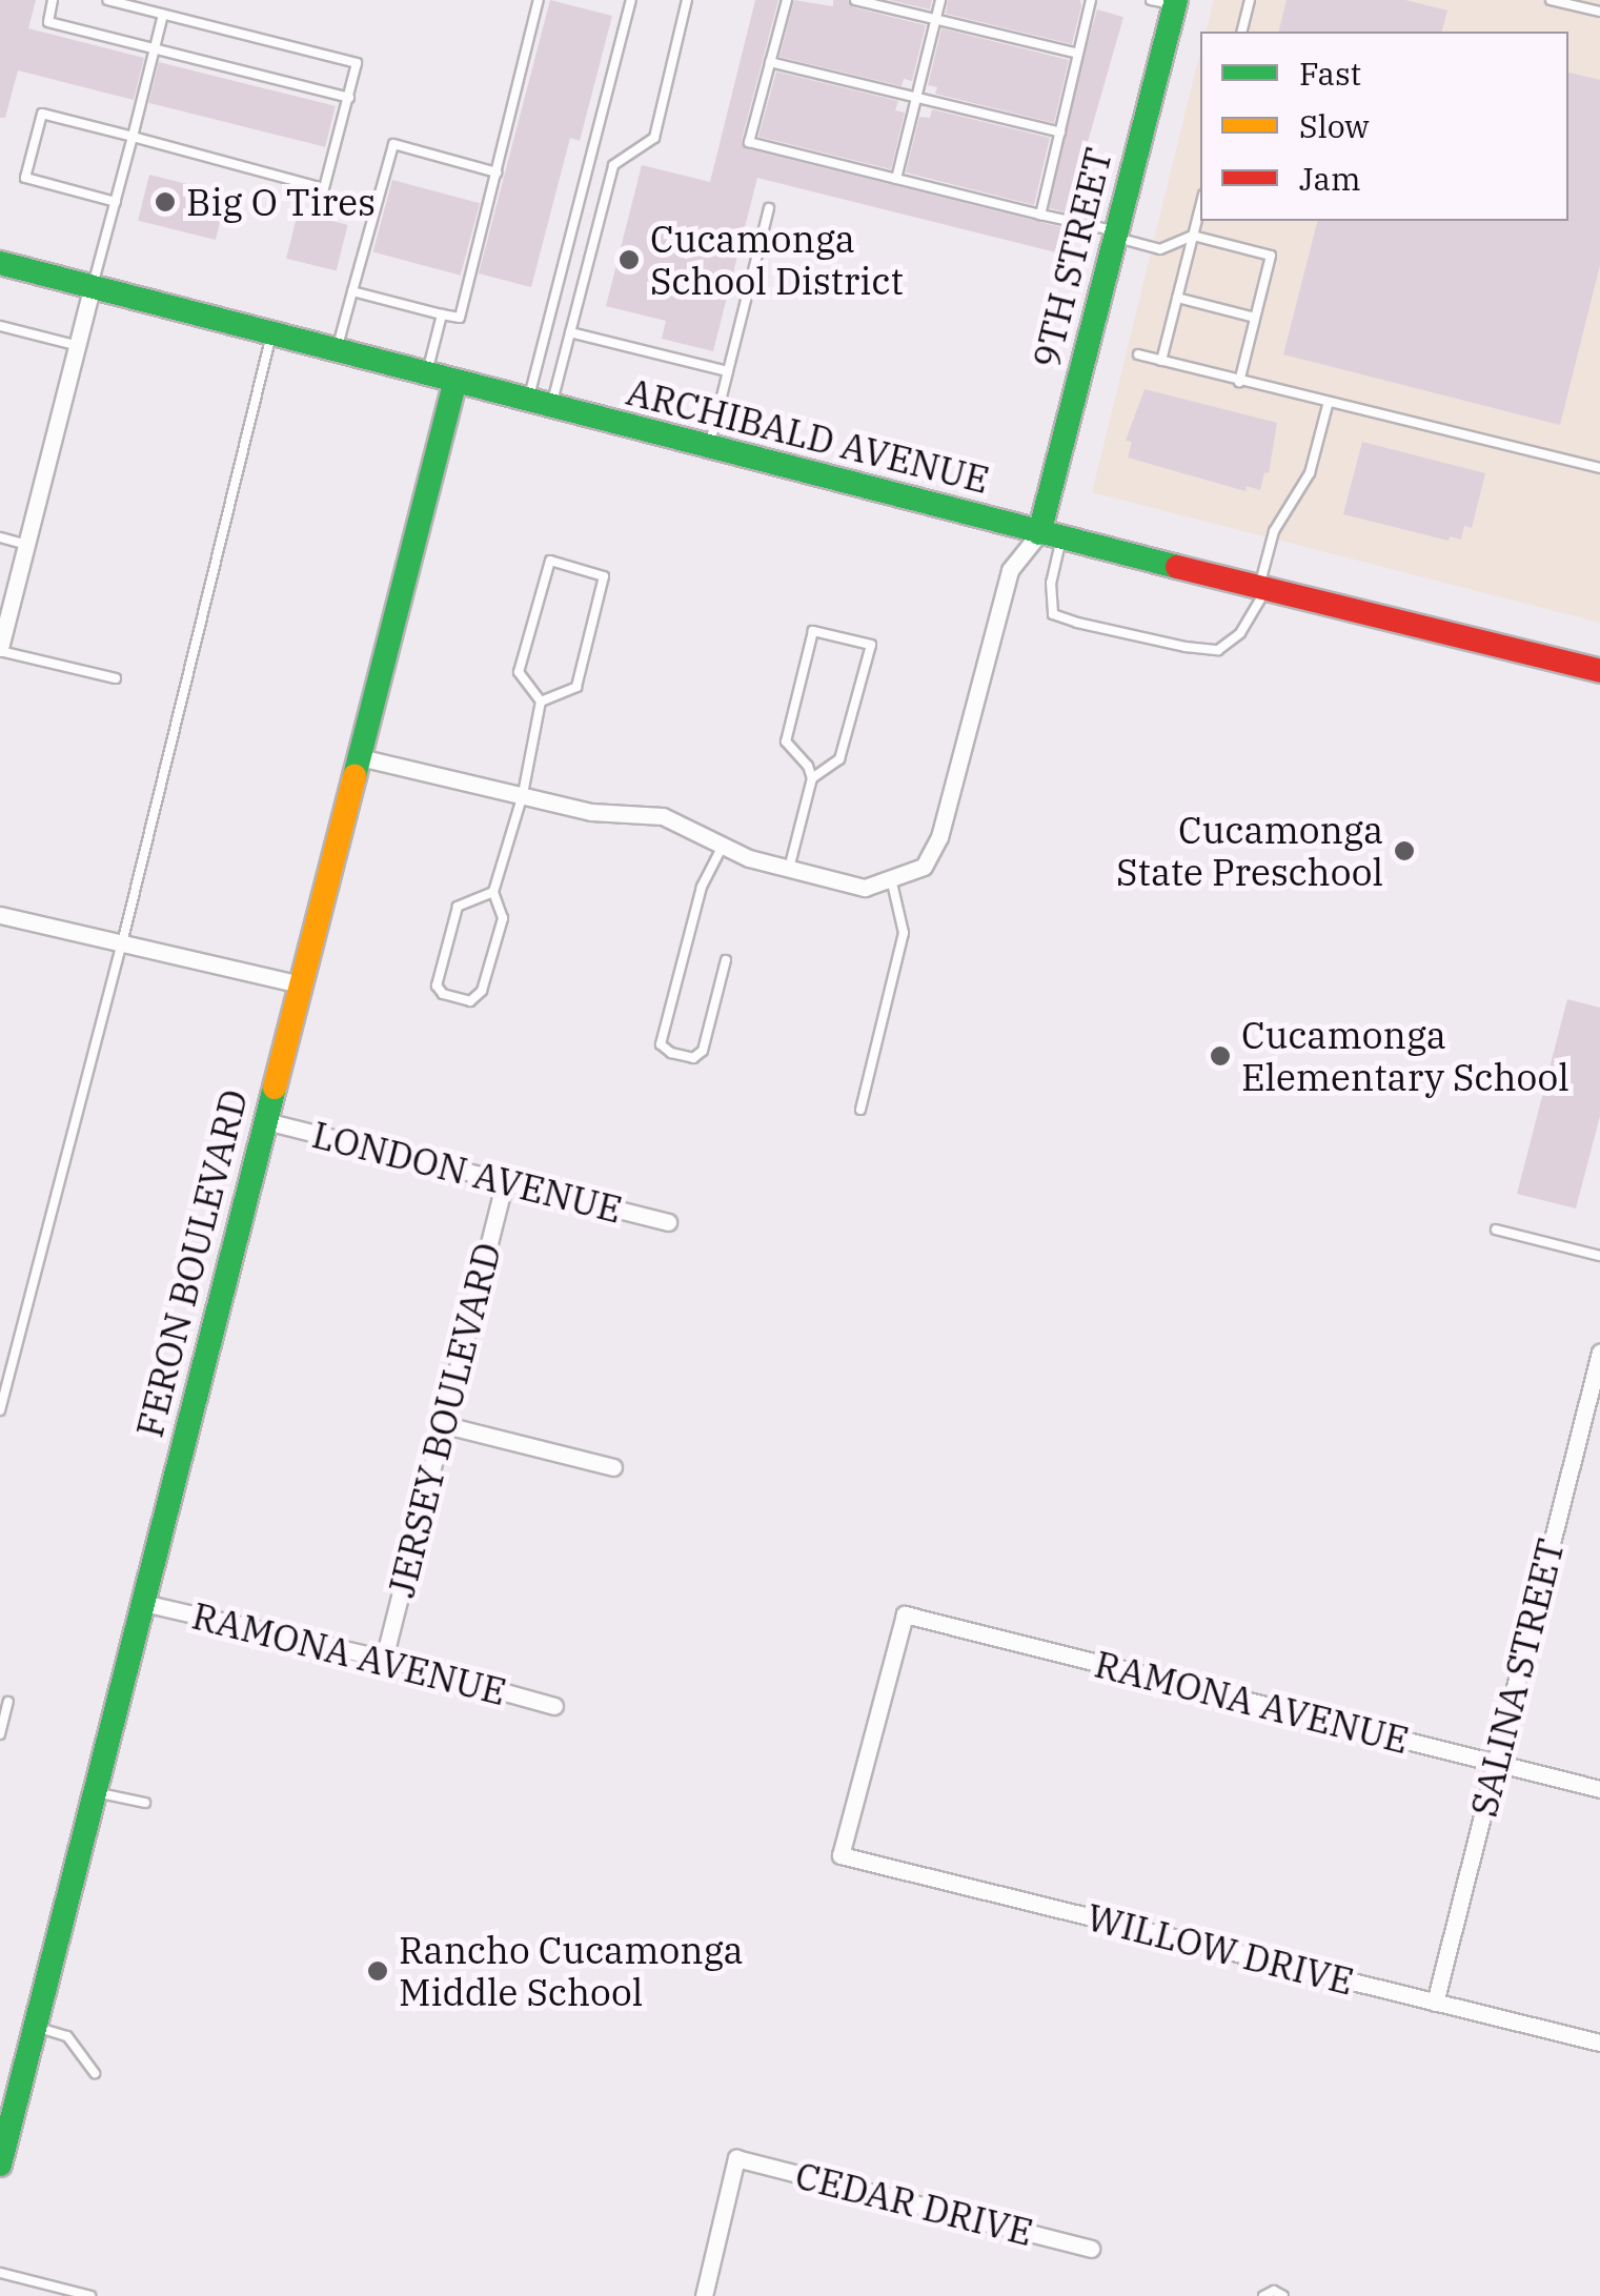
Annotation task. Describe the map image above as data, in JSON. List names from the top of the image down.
{
  "streets": {
    "street": [
      "9TH STREET",
      "ARCHIBALD AVENUE",
      "LONDON AVENUE",
      "FERON BOULEVARD",
      "JERSEY BOULEVARD",
      "RAMONA AVENUE",
      "SALINA STREET",
      "WILLOW DRIVE",
      "CEDAR DRIVE"
    ]
  },
  "crossings": [
    ["9TH STREET", "ARCHIBALD AVENUE"],
    ["ARCHIBALD AVENUE", "FERON BOULEVARD"],
    ["LONDON AVENUE", "FERON BOULEVARD"],
    ["LONDON AVENUE", "JERSEY BOULEVARD"],
    ["FERON BOULEVARD", "RAMONA AVENUE"],
    ["JERSEY BOULEVARD", "RAMONA AVENUE"],
    ["RAMONA AVENUE", "SALINA STREET"],
    ["RAMONA AVENUE", "WILLOW DRIVE"],
    ["SALINA STREET", "WILLOW DRIVE"]
  ],
  "places": [
    "Big O Tires",
    "Cucamonga School District",
    "Cucamonga State Preschool",
    "Cucamonga Elementary School",
    "Rancho Cucamonga Middle School"
  ],
  "legend": ["Fast", "Slow", "Jam"]
}
